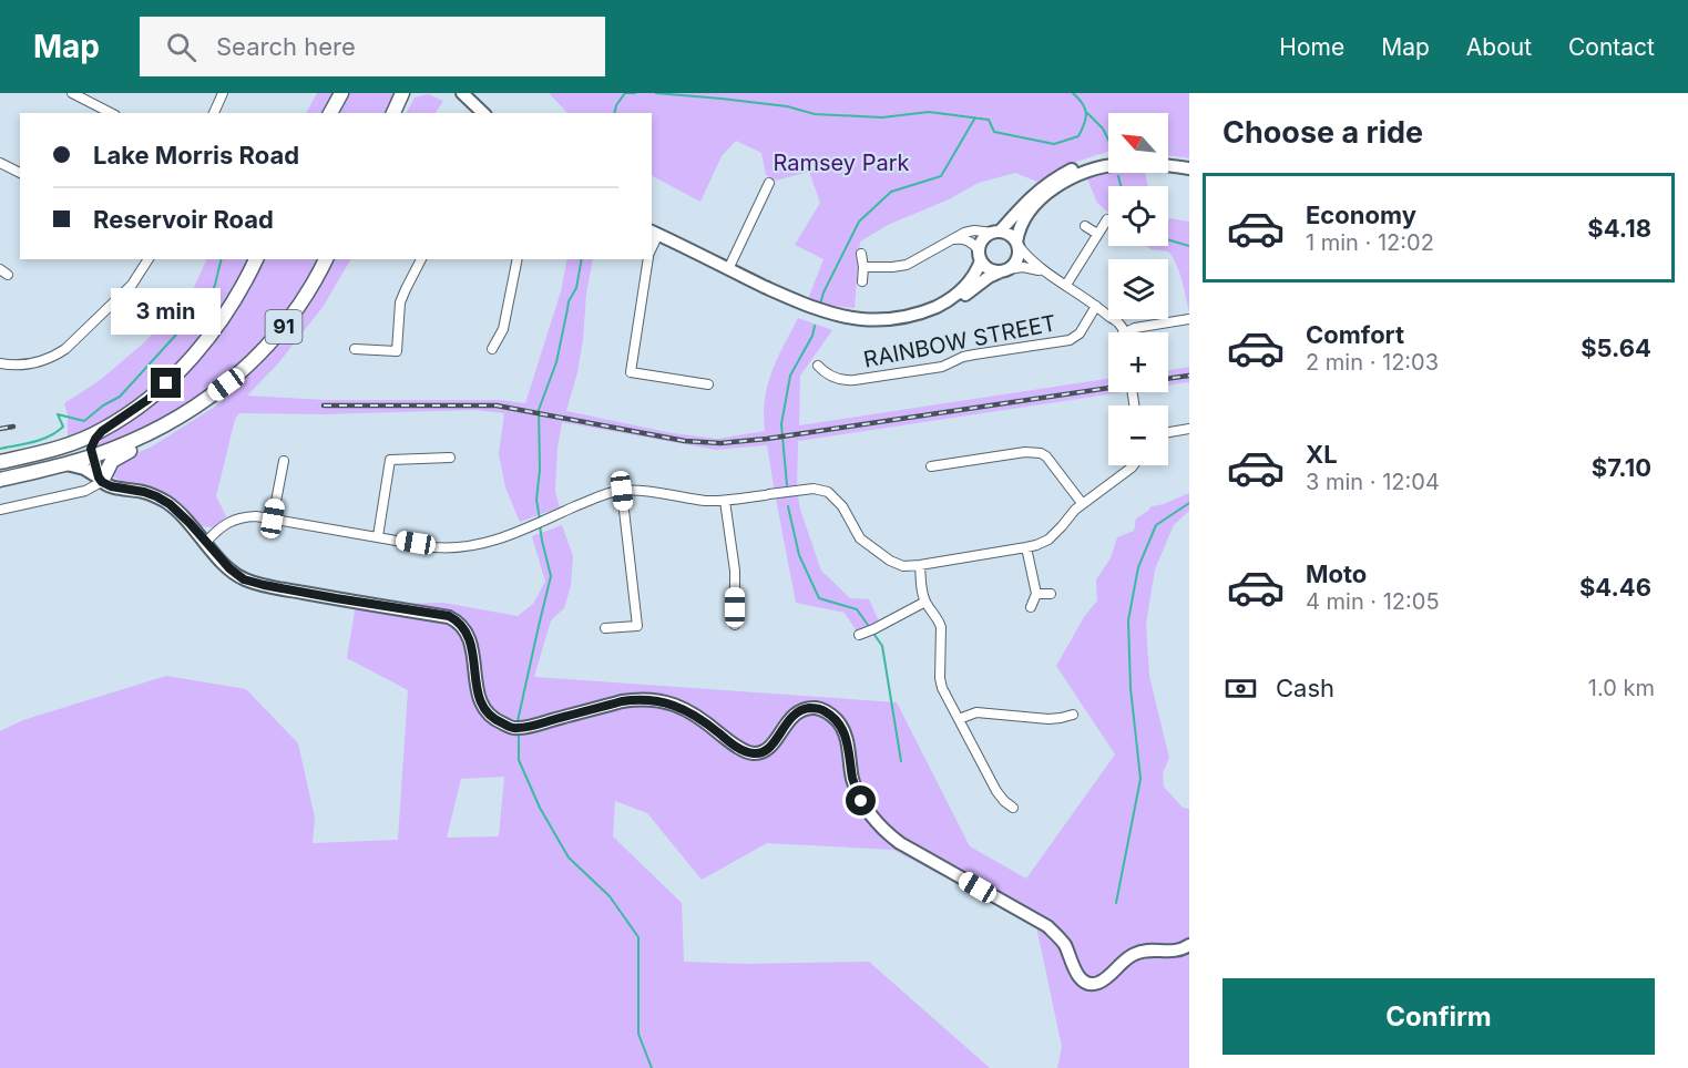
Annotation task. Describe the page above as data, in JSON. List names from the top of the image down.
{
  "streets": {
    "main road": ["91"],
    "street": ["RAINBOW STREET"]
  },
  "parks": ["Ramsey Park"],
  "north": "top left",
  "page": {
    "header": "Map",
    "search": "Search here",
    "nav": [
      "Home",
      "Map",
      "About",
      "Contact"
    ],
    "heading": "Choose a ride",
    "map_buttons": ["+", "−"],
    "banner": ["Lake Morris Road", "Reservoir Road"],
    "list": [
      {
        "name": "Economy",
        "note": "1 min · 12:02",
        "value": "$4.18"
      },
      {
        "name": "Comfort",
        "note": "2 min · 12:03",
        "value": "$5.64"
      },
      {
        "name": "XL",
        "note": "3 min · 12:04",
        "value": "$7.10"
      },
      {
        "name": "Moto",
        "note": "4 min · 12:05",
        "value": "$4.46"
      }
    ],
    "bubble": "3 min",
    "pay": ["Cash", "1.0 km"],
    "buttons": "Confirm"
  }
}
